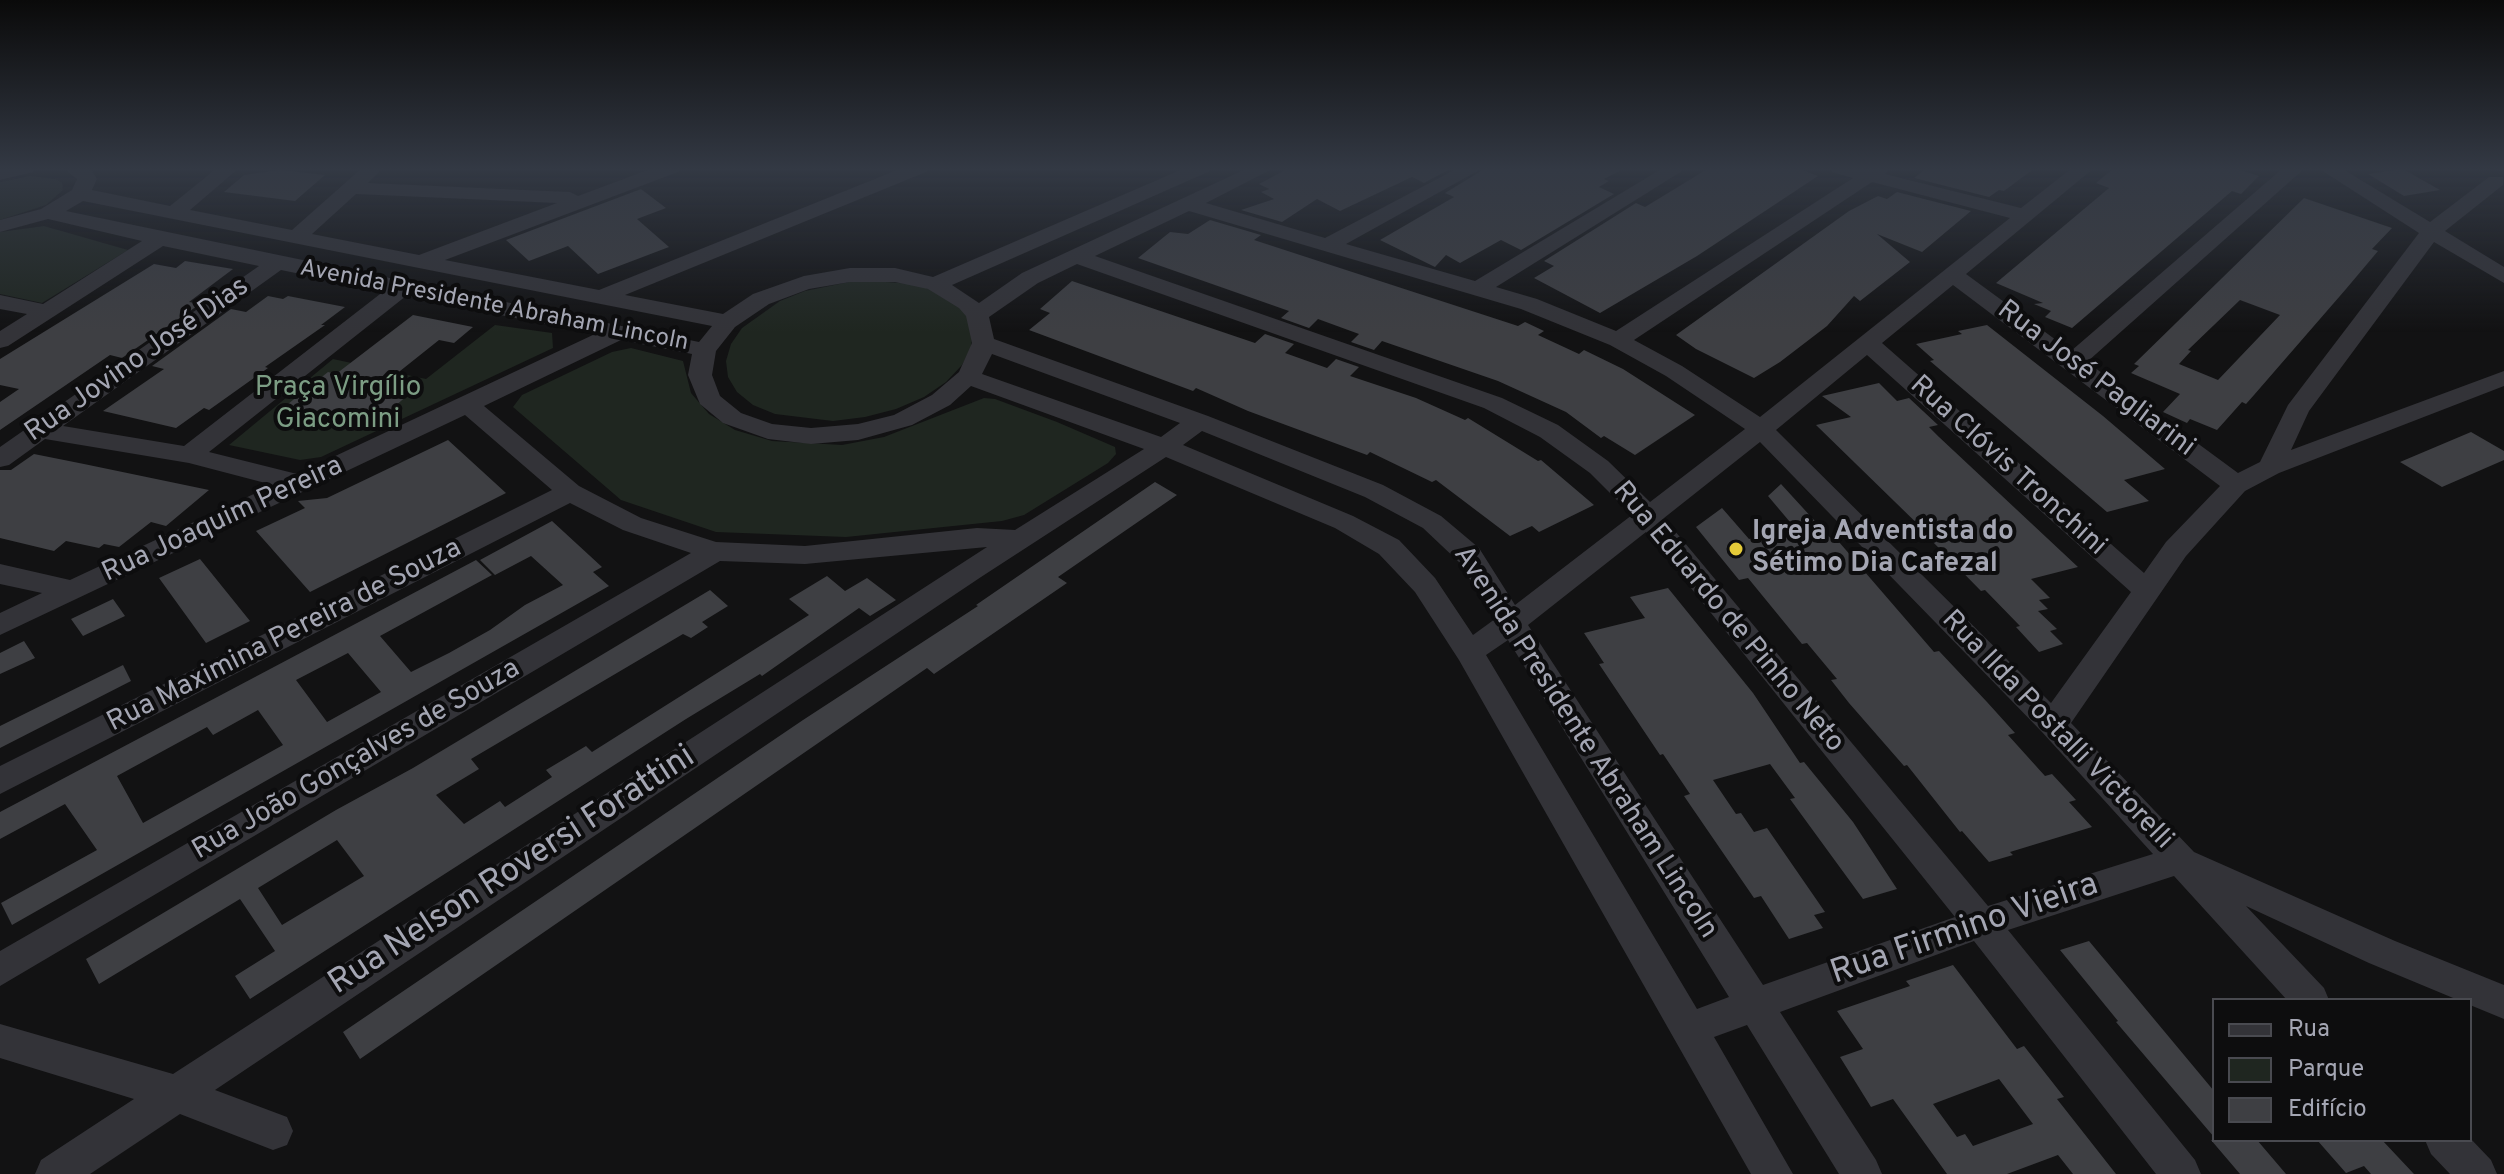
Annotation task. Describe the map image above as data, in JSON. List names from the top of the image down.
{
  "streets": {
    "street": [
      "Avenida Presidente Abraham Lincoln",
      "Rua Jovino José Dias",
      "Rua José Pagliarini",
      "Rua Clóvis Tronchini",
      "Rua Joaquim Pereira",
      "Rua Eduardo de Pinho Neto",
      "Rua Maximina Pereira de Souza",
      "Rua Ilda Postalli Victorelli",
      "Rua João Gonçalves de Souza",
      "Rua Nelson Roversi Forattini",
      "Rua Firmino Vieira"
    ]
  },
  "crossings": [
    ["Avenida Presidente Abraham Lincoln", "Rua Jovino José Dias"],
    ["Avenida Presidente Abraham Lincoln", "Rua Joaquim Pereira"],
    ["Avenida Presidente Abraham Lincoln", "Rua Nelson Roversi Forattini"],
    ["Avenida Presidente Abraham Lincoln", "Rua Firmino Vieira"],
    ["Rua Eduardo de Pinho Neto", "Rua Firmino Vieira"],
    ["Rua Ilda Postalli Victorelli", "Rua Firmino Vieira"]
  ],
  "parks": ["Praça Virgílio Giacomini"],
  "places": ["Igreja Adventista do Sétimo Dia Cafezal"],
  "legend": ["Rua", "Parque", "Edifício"]
}
